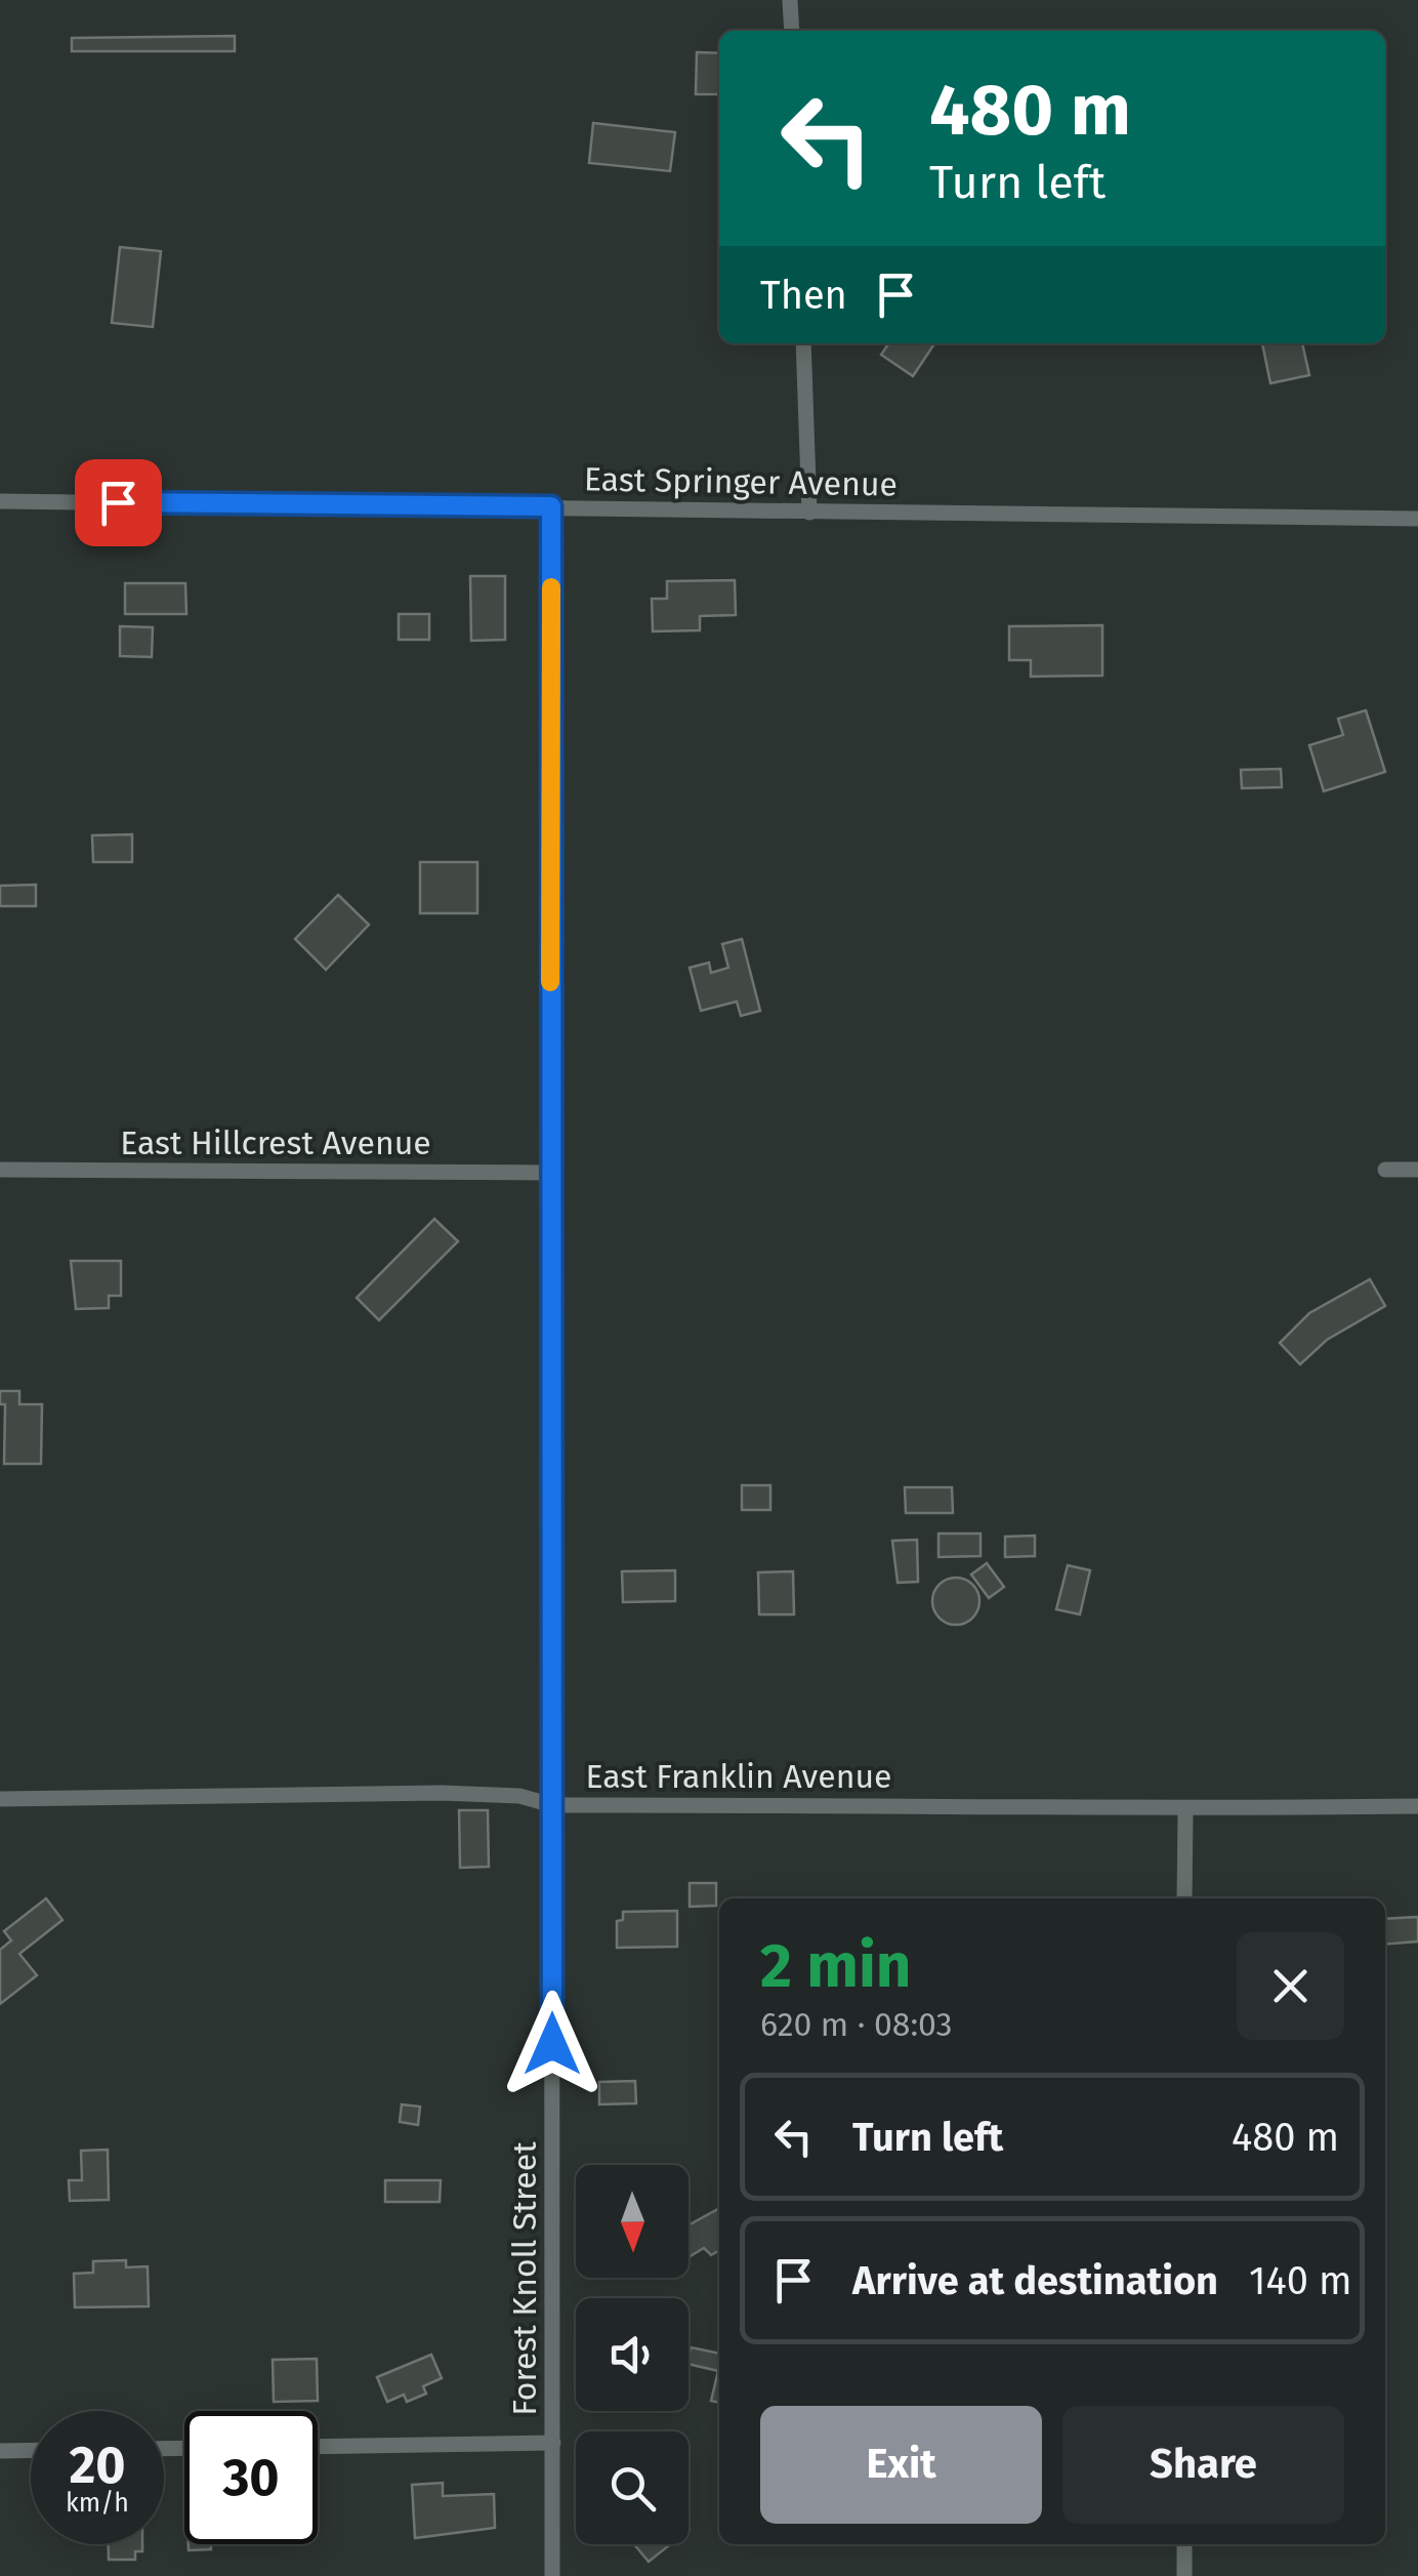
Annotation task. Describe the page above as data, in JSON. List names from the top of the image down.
{
  "streets": {
    "street": [
      "East Springer Avenue",
      "East Hillcrest Avenue",
      "East Franklin Avenue",
      "Forest Knoll Street"
    ]
  },
  "crossings": [
    ["East Springer Avenue", "Forest Knoll Street"],
    ["East Hillcrest Avenue", "Forest Knoll Street"],
    ["East Franklin Avenue", "Forest Knoll Street"]
  ],
  "north": "bottom",
  "page": {
    "turn": ["480 m", "Turn left"],
    "then": "Then",
    "heading": ["2 min", "620 m · 08:03"],
    "list": [
      {
        "name": "Turn left",
        "value": "480 m"
      },
      {
        "name": "Arrive at destination",
        "value": "140 m"
      }
    ],
    "buttons": ["Exit", "Share"],
    "speed": "20 km/h",
    "limit": "30"
  }
}
